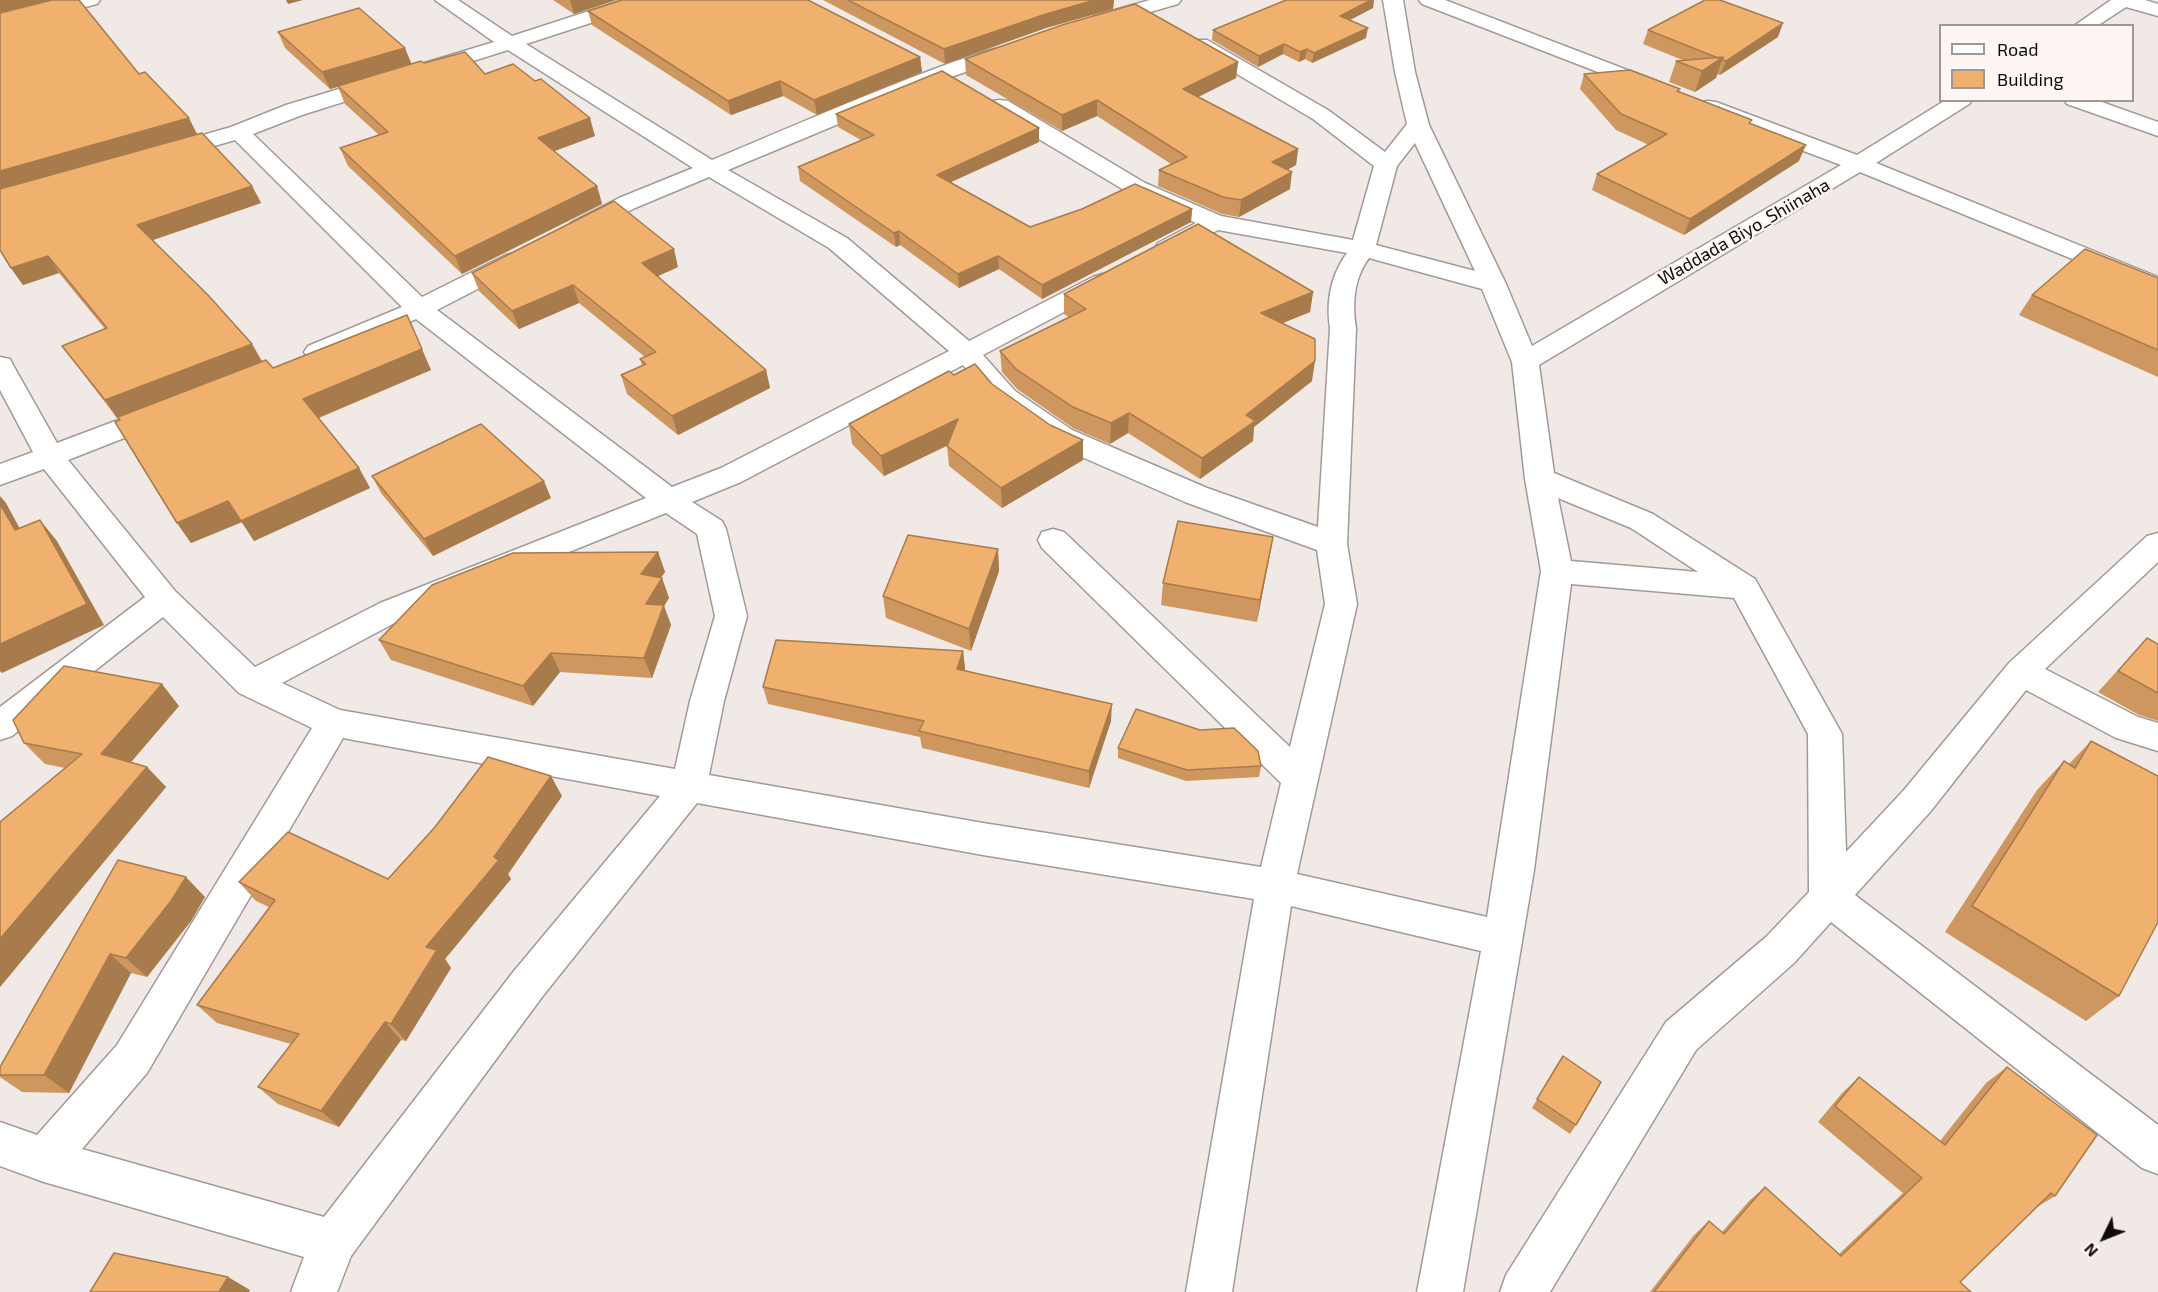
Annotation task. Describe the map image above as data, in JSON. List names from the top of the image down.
{
  "streets": {
    "street": ["Waddada Biyo_Shiinaha"]
  },
  "legend": ["Road", "Building"],
  "north": "bottom left"
}
